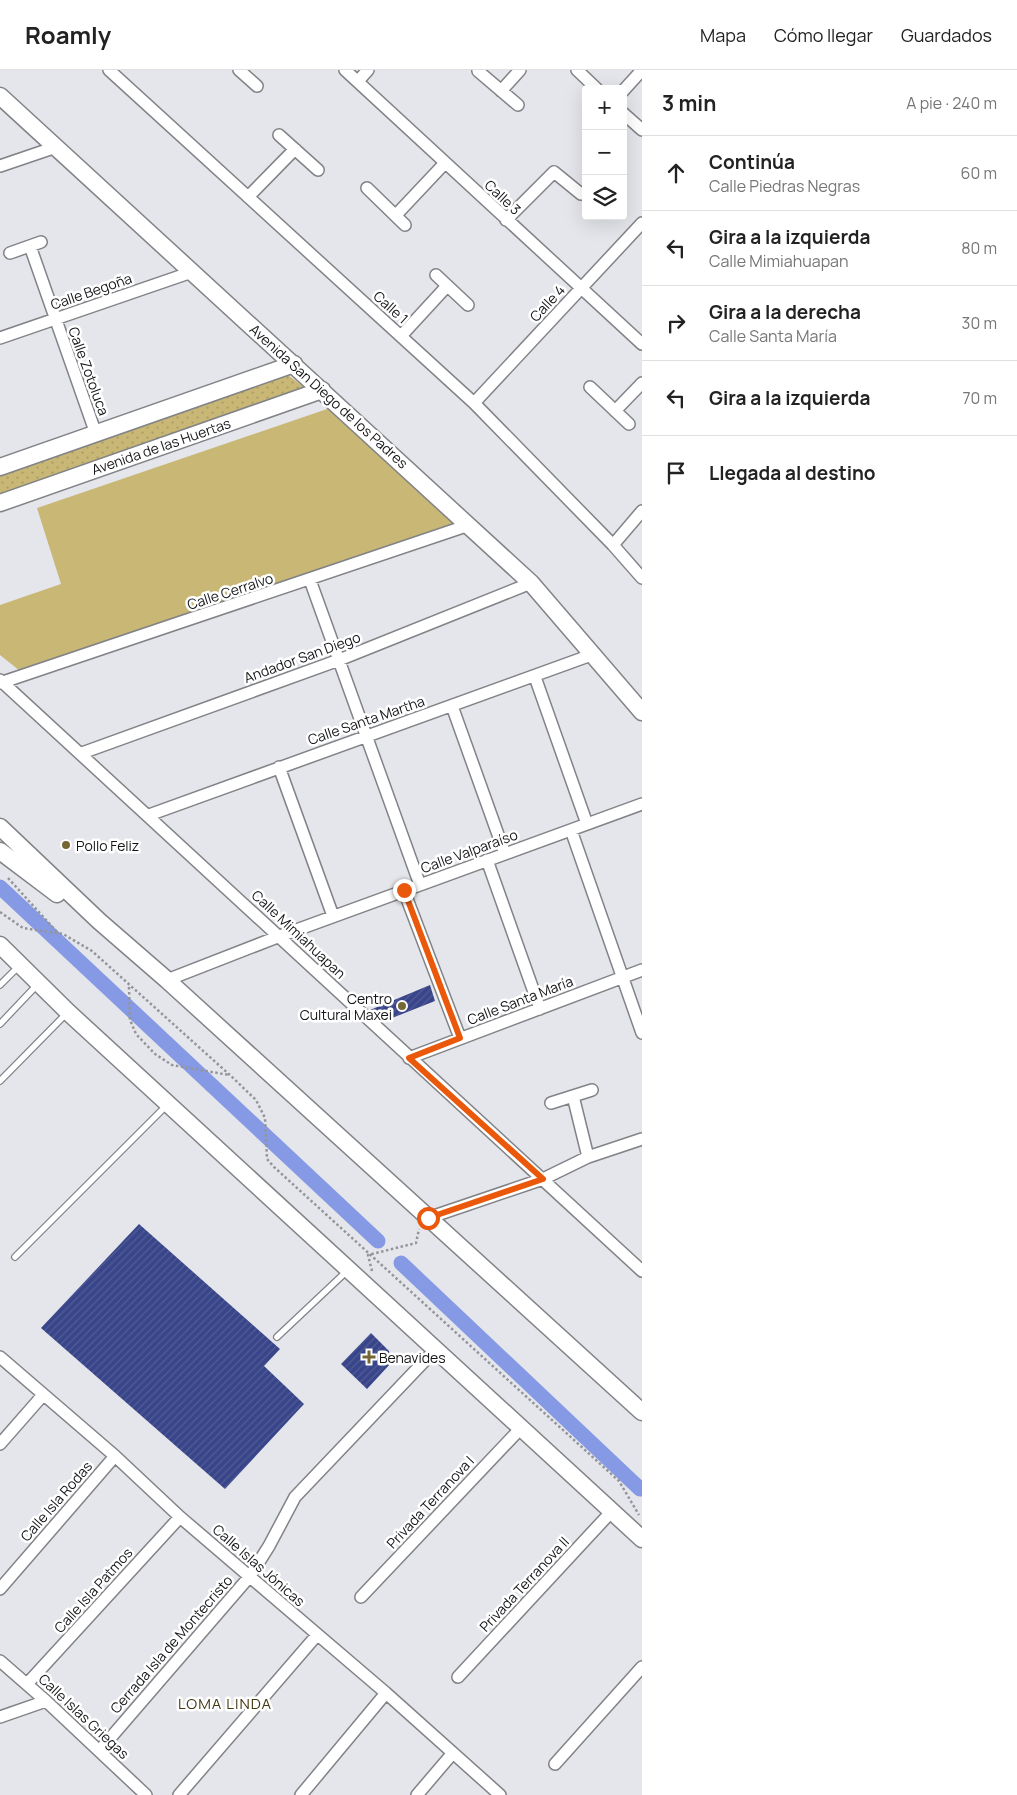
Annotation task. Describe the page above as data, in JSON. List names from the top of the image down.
{
  "streets": {
    "main road": ["Avenida San Diego de los Padres", "Avenida de las Huertas"],
    "street": [
      "Calle 3",
      "Calle Begoña",
      "Calle 4",
      "Calle 1",
      "Calle Zotoluca",
      "Calle Cerralvo",
      "Andador San Diego",
      "Calle Santa Martha",
      "Calle Valparaíso",
      "Calle Mimiahuapan",
      "Calle Santa María",
      "Calle Isla Rodas",
      "Privada Terranova I",
      "Calle Islas Jónicas",
      "Privada Terranova II",
      "Calle Isla Patmos",
      "Cerrada Isla de Montecristo",
      "Calle Islas Griegas"
    ]
  },
  "crossings": [
    ["Calle 3", "Calle 4"],
    ["Calle Begoña", "Calle Zotoluca"],
    ["Calle Begoña", "Avenida San Diego de los Padres"],
    ["Calle 4", "Calle 1"],
    ["Avenida San Diego de los Padres", "Avenida de las Huertas"],
    ["Avenida San Diego de los Padres", "Calle Cerralvo"],
    ["Avenida San Diego de los Padres", "Andador San Diego"],
    ["Avenida San Diego de los Padres", "Calle Santa Martha"],
    ["Calle Cerralvo", "Calle Mimiahuapan"],
    ["Andador San Diego", "Calle Mimiahuapan"],
    ["Calle Santa Martha", "Calle Mimiahuapan"],
    ["Calle Valparaíso", "Calle Mimiahuapan"],
    ["Calle Mimiahuapan", "Calle Santa María"],
    ["Calle Isla Rodas", "Calle Islas Jónicas"],
    ["Calle Islas Jónicas", "Calle Isla Patmos"],
    ["Calle Islas Jónicas", "Cerrada Isla de Montecristo"],
    ["Calle Isla Patmos", "Calle Islas Griegas"],
    ["Cerrada Isla de Montecristo", "Calle Islas Griegas"]
  ],
  "districts": ["LOMA LINDA"],
  "places": {
    "other": ["Pollo Feliz", "Centro Cultural Maxei"],
    "health": ["Benavides"]
  },
  "page": {
    "header": "Roamly",
    "nav": ["Mapa", "Cómo llegar", "Guardados"],
    "heading": ["3 min", "A pie · 240 m"],
    "map_buttons": ["+", "−"],
    "list": [
      ["Continúa", "Calle Piedras Negras", "60 m"],
      ["Gira a la izquierda", "Calle Mimiahuapan", "80 m"],
      ["Gira a la derecha", "Calle Santa María", "30 m"],
      ["Gira a la izquierda", "70 m"],
      "Llegada al destino"
    ]
  }
}
